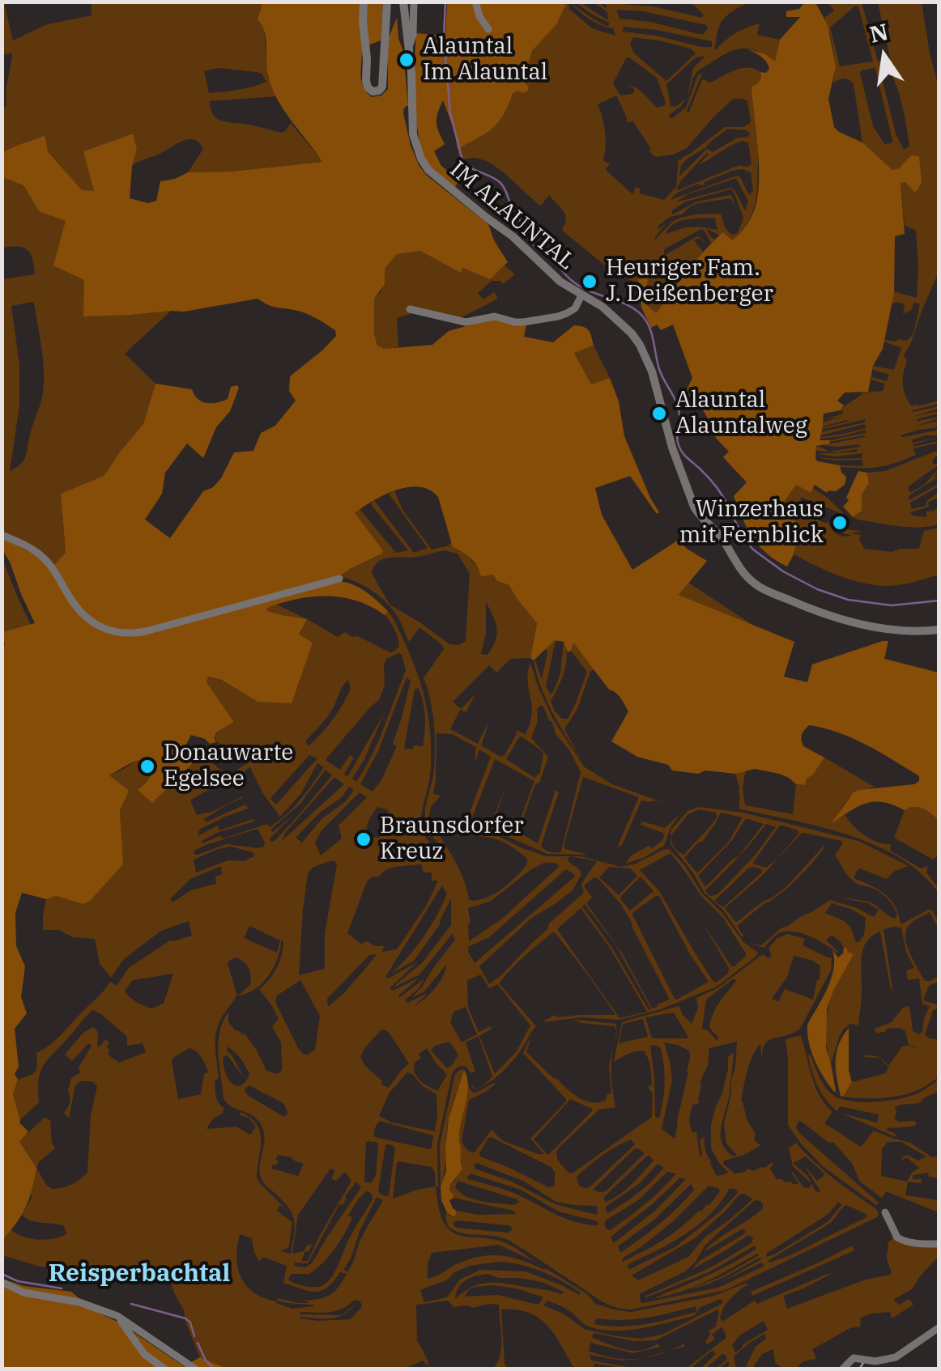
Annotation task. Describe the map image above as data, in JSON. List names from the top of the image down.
{
  "streets": {
    "street": ["IM ALAUNTAL"]
  },
  "districts": ["Reisperbachtal"],
  "places": [
    "Alauntal Im Alauntal",
    "Heuriger Fam. J. Deißenberger",
    "Alauntal Alauntalweg",
    "Winzerhaus mit Fernblick",
    "Donauwarte Egelsee",
    "Braunsdorfer Kreuz"
  ],
  "north": "top"
}
